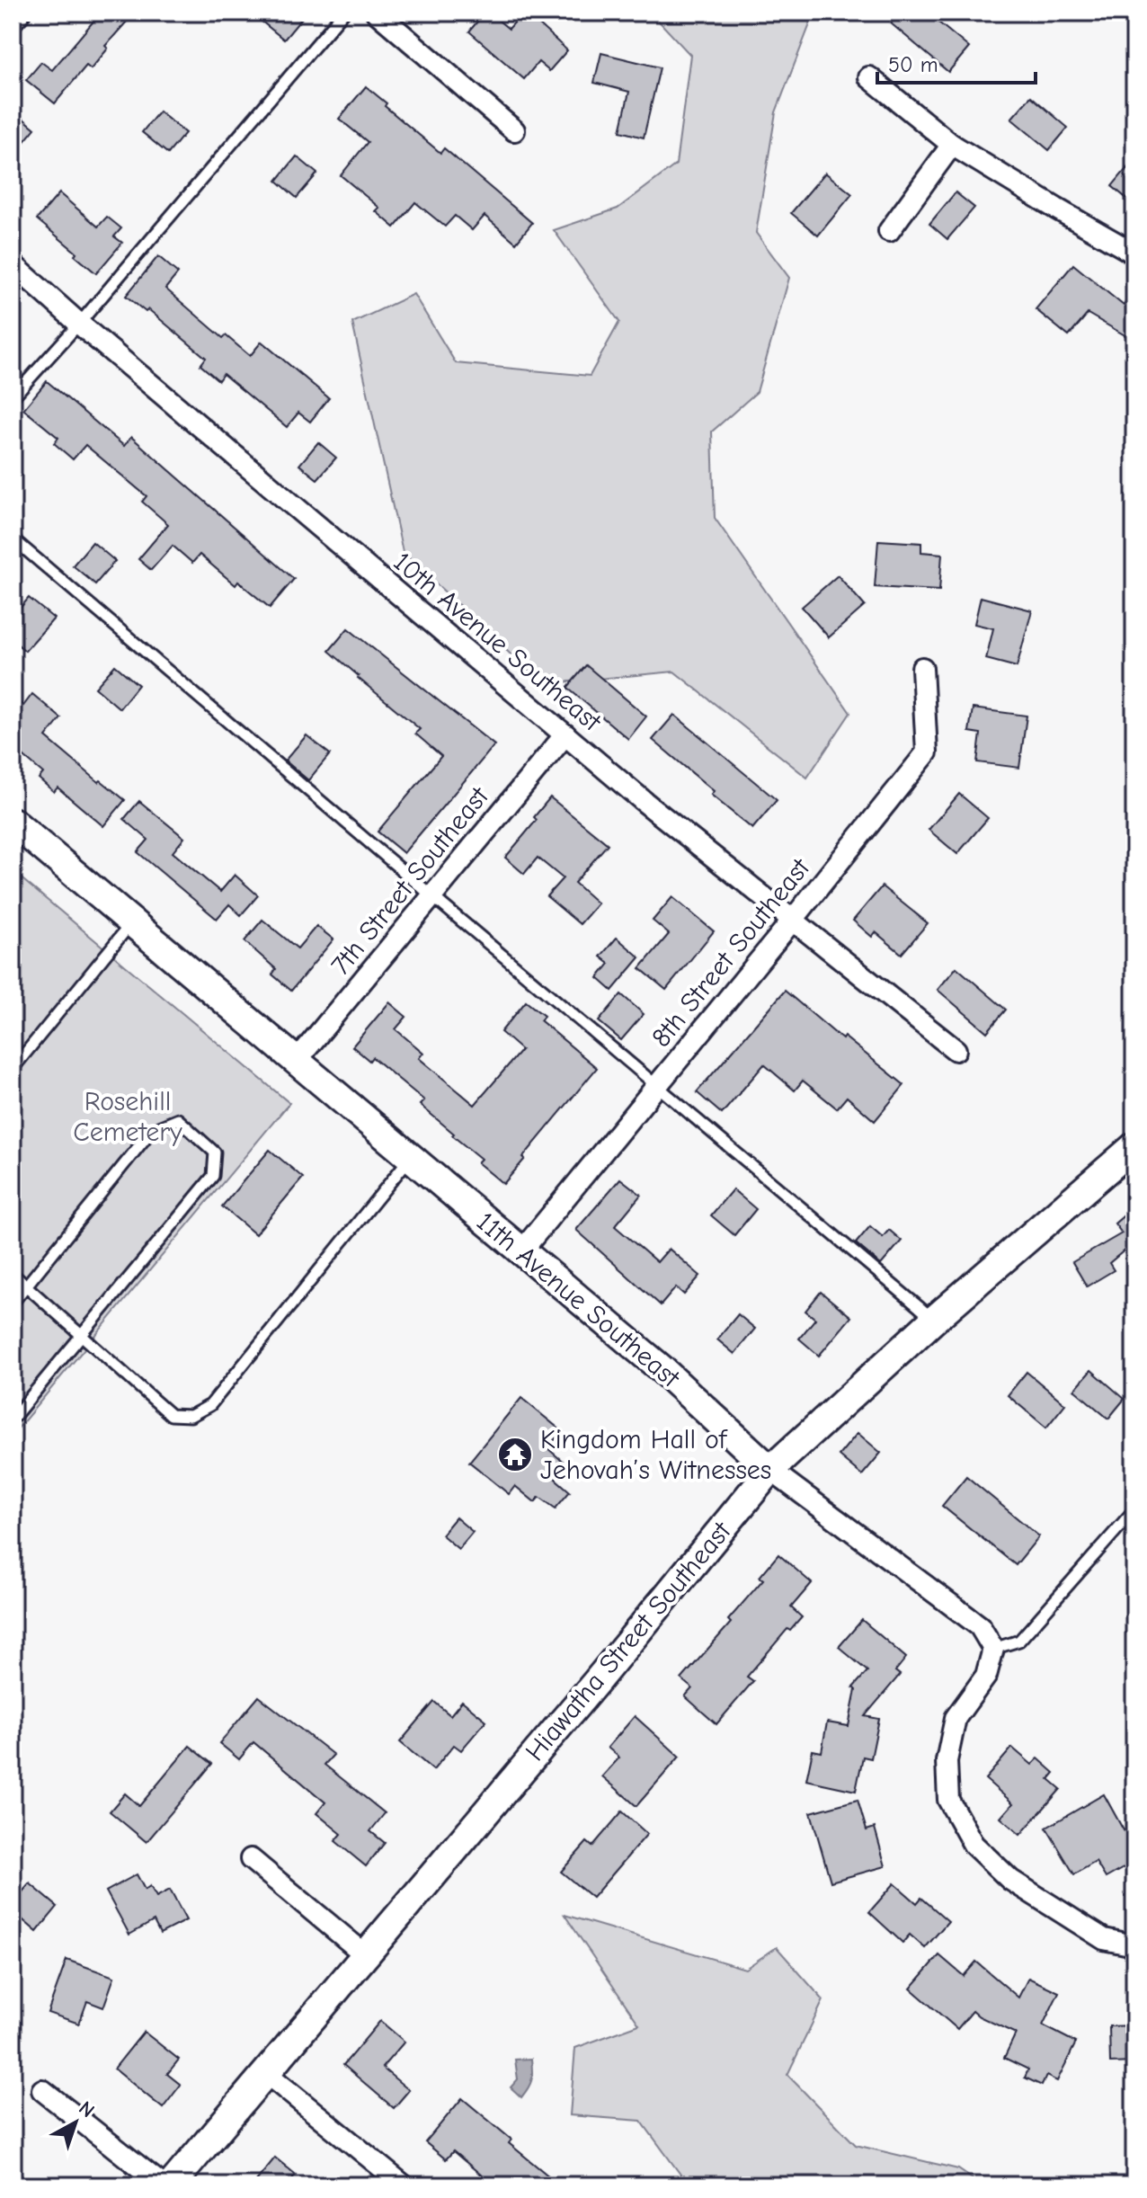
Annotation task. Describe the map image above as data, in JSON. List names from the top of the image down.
{
  "streets": {
    "street": [
      "10th Avenue Southeast",
      "7th Street Southeast",
      "8th Street Southeast",
      "11th Avenue Southeast",
      "Hiawatha Street Southeast"
    ]
  },
  "crossings": [
    ["10th Avenue Southeast", "7th Street Southeast"],
    ["10th Avenue Southeast", "8th Street Southeast"],
    ["7th Street Southeast", "11th Avenue Southeast"],
    ["8th Street Southeast", "11th Avenue Southeast"],
    ["11th Avenue Southeast", "Hiawatha Street Southeast"]
  ],
  "parks": ["Rosehill Cemetery"],
  "places": {
    "temple": ["Kingdom Hall of Jehovah’s Witnesses"]
  },
  "scale_bar": "50 m",
  "north": "top right"
}
